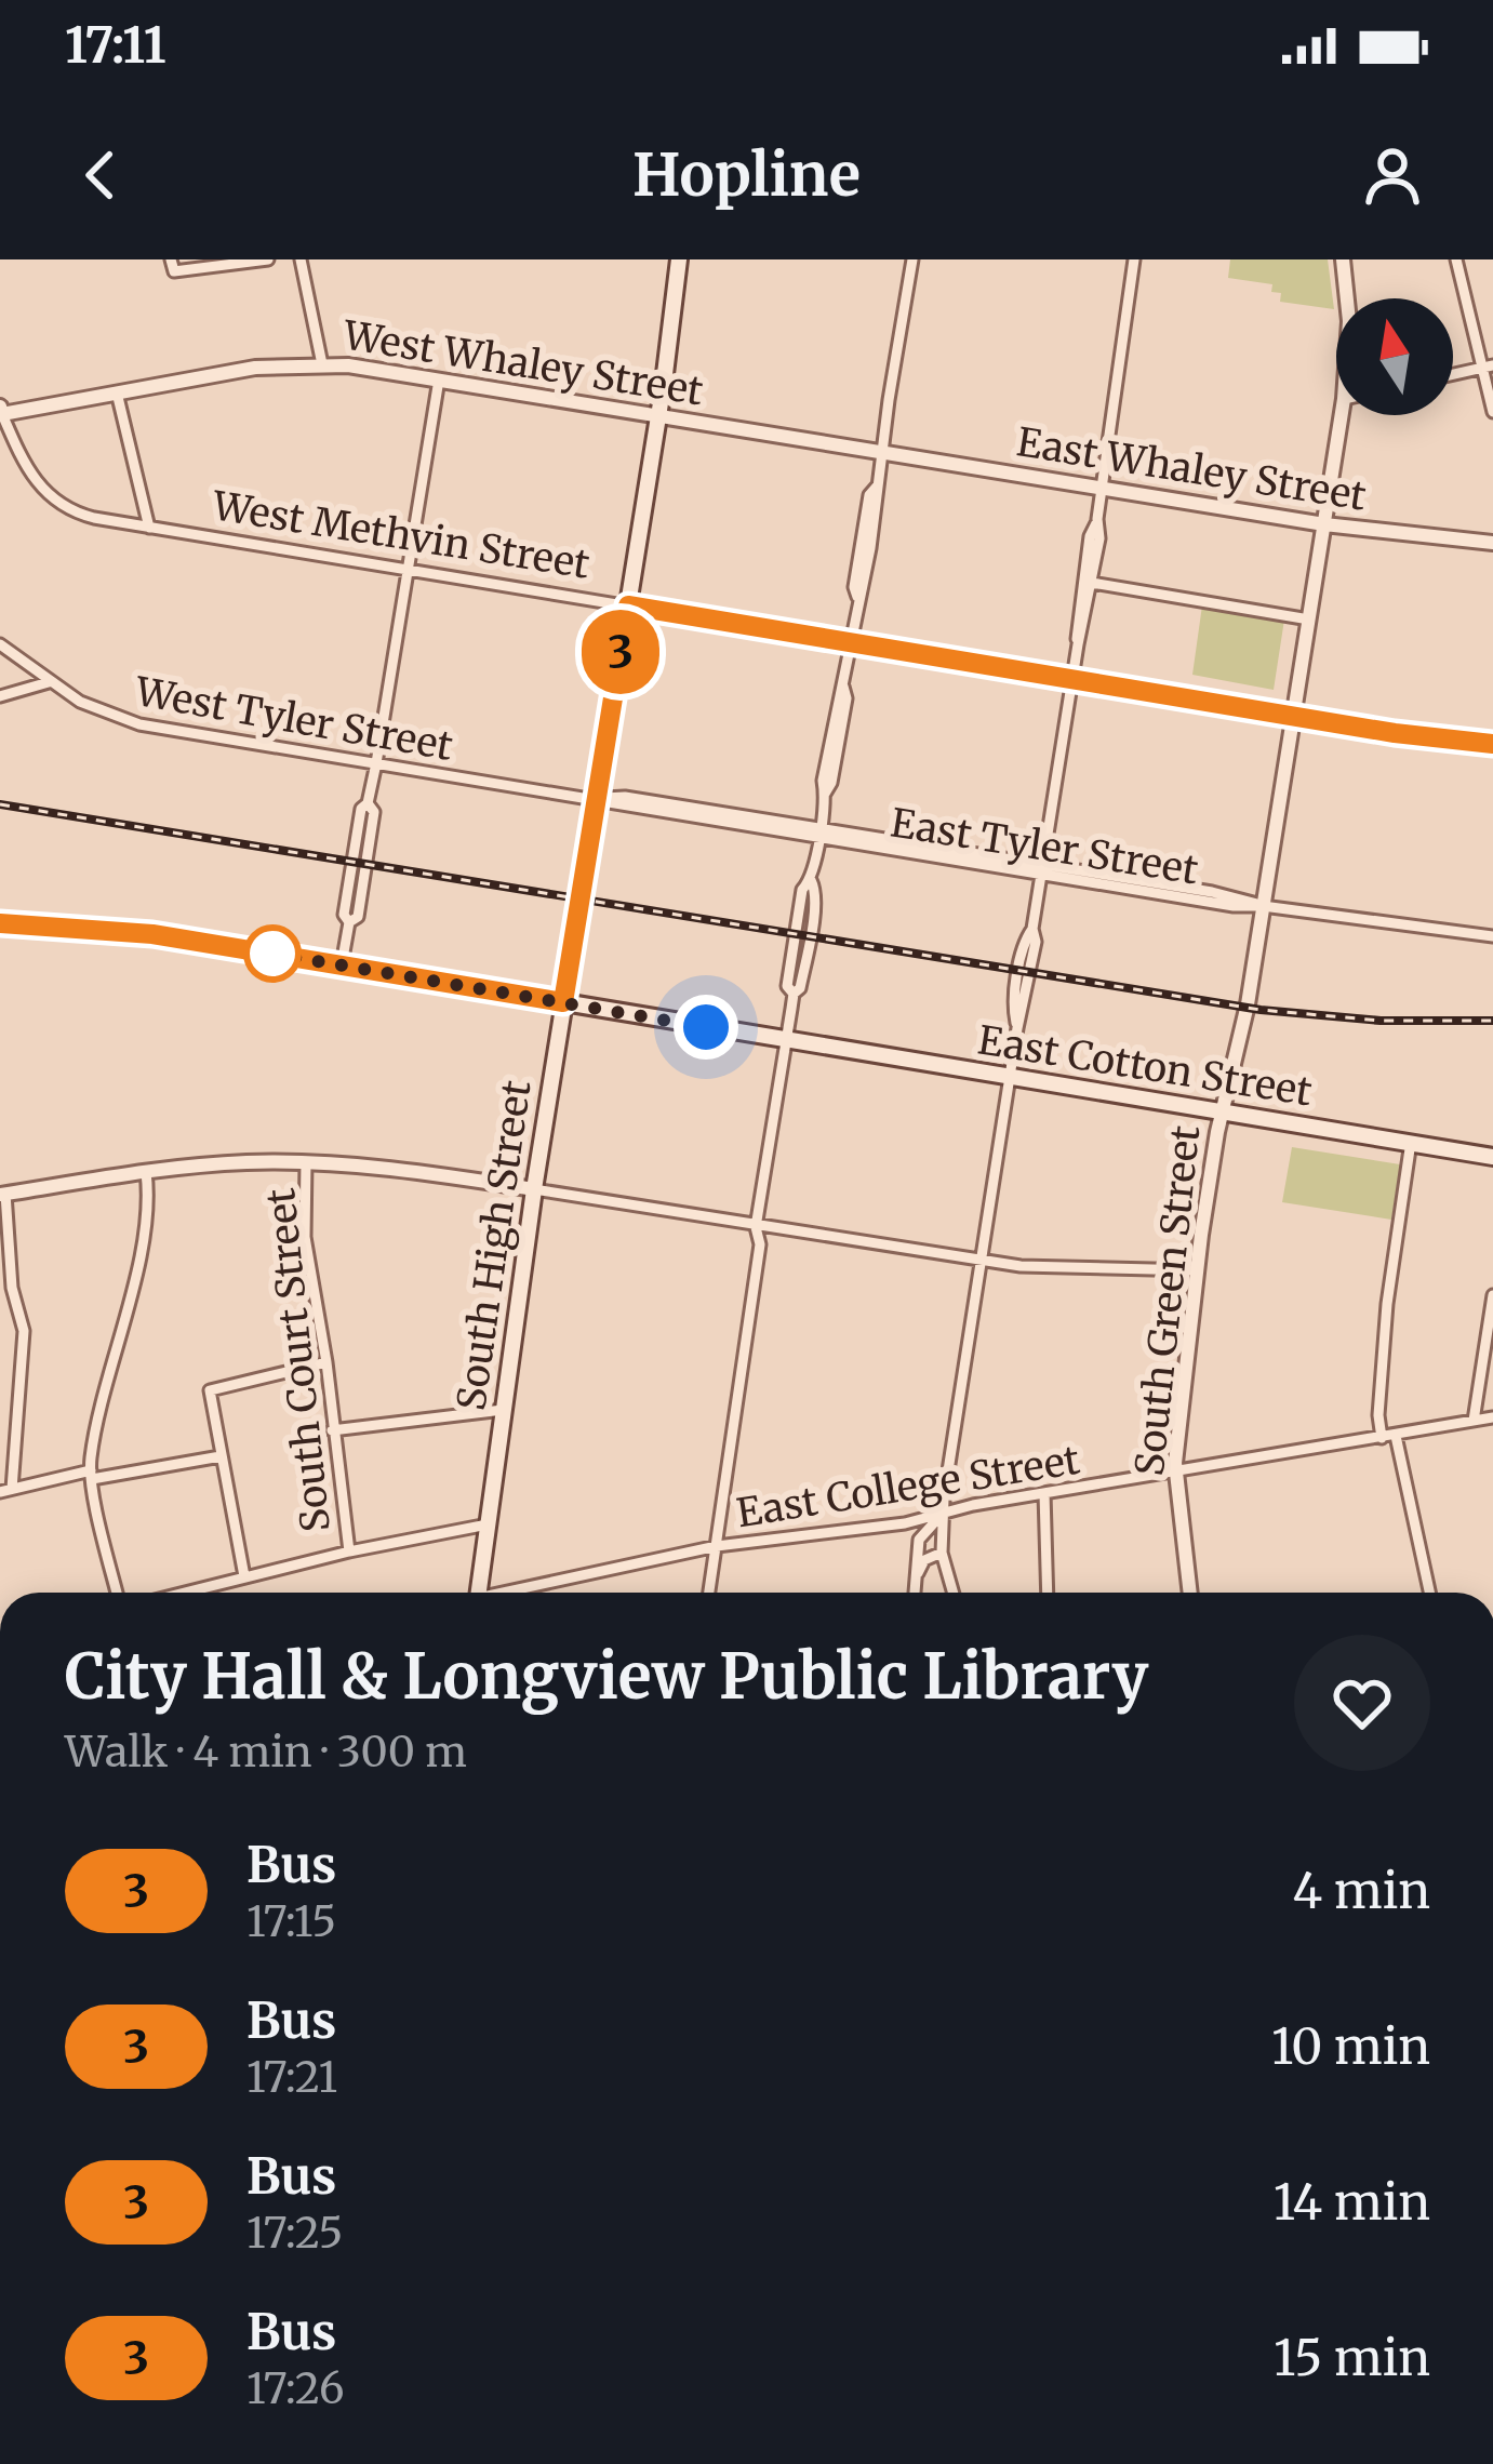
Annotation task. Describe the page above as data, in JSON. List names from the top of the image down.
{
  "streets": {
    "main road": ["East Cotton Street", "South High Street"],
    "street": [
      "West Whaley Street",
      "East Whaley Street",
      "West Methvin Street",
      "West Tyler Street",
      "East Tyler Street",
      "South Green Street",
      "South Court Street",
      "East College Street"
    ]
  },
  "crossings": [
    ["West Whaley Street", "East Whaley Street"],
    ["West Whaley Street", "West Methvin Street"],
    ["West Whaley Street", "South High Street"],
    ["East Whaley Street", "South Green Street"],
    ["West Methvin Street", "South High Street"],
    ["West Methvin Street", "South Green Street"],
    ["West Tyler Street", "East Tyler Street"],
    ["West Tyler Street", "South High Street"],
    ["East Tyler Street", "South Green Street"],
    ["East Cotton Street", "South High Street"],
    ["East Cotton Street", "South Green Street"],
    ["South Green Street", "East College Street"]
  ],
  "lines": ["bus line 3"],
  "north": "top",
  "page": {
    "status": "17:11",
    "header": "Hopline",
    "on_map": "3",
    "heading": ["City Hall & Longview Public Library", "Walk · 4 min · 300 m"],
    "list": [
      {
        "mark": "3",
        "name": "Bus",
        "note": "17:15",
        "value": "4 min"
      },
      {
        "mark": "3",
        "name": "Bus",
        "note": "17:21",
        "value": "10 min"
      },
      {
        "mark": "3",
        "name": "Bus",
        "note": "17:25",
        "value": "14 min"
      },
      {
        "mark": "3",
        "name": "Bus",
        "note": "17:26",
        "value": "15 min"
      }
    ]
  }
}
